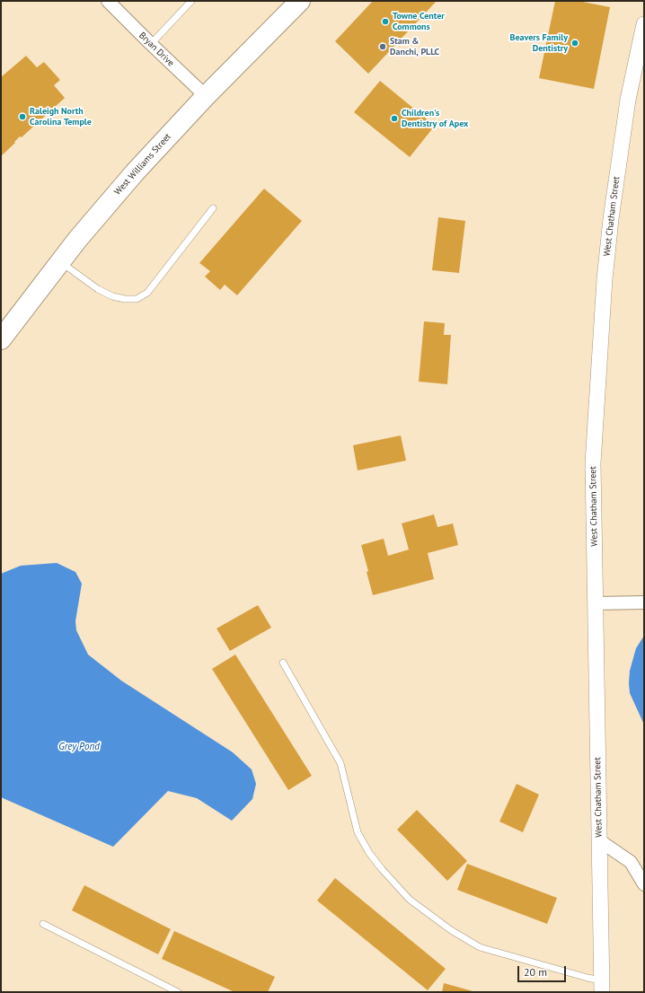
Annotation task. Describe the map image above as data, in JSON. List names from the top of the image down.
{
  "streets": {
    "main road": ["West Williams Street"],
    "street": ["Bryan Drive", "West Chatham Street"]
  },
  "crossings": [
    ["Bryan Drive", "West Williams Street"]
  ],
  "water": ["Grey Pond"],
  "places": [
    "Towne Center Commons",
    "Beavers Family Dentistry",
    "Stam & Danchi, PLLC",
    "Raleigh North Carolina Temple",
    "Children's Dentistry of Apex"
  ],
  "scale_bar": "20 m"
}
